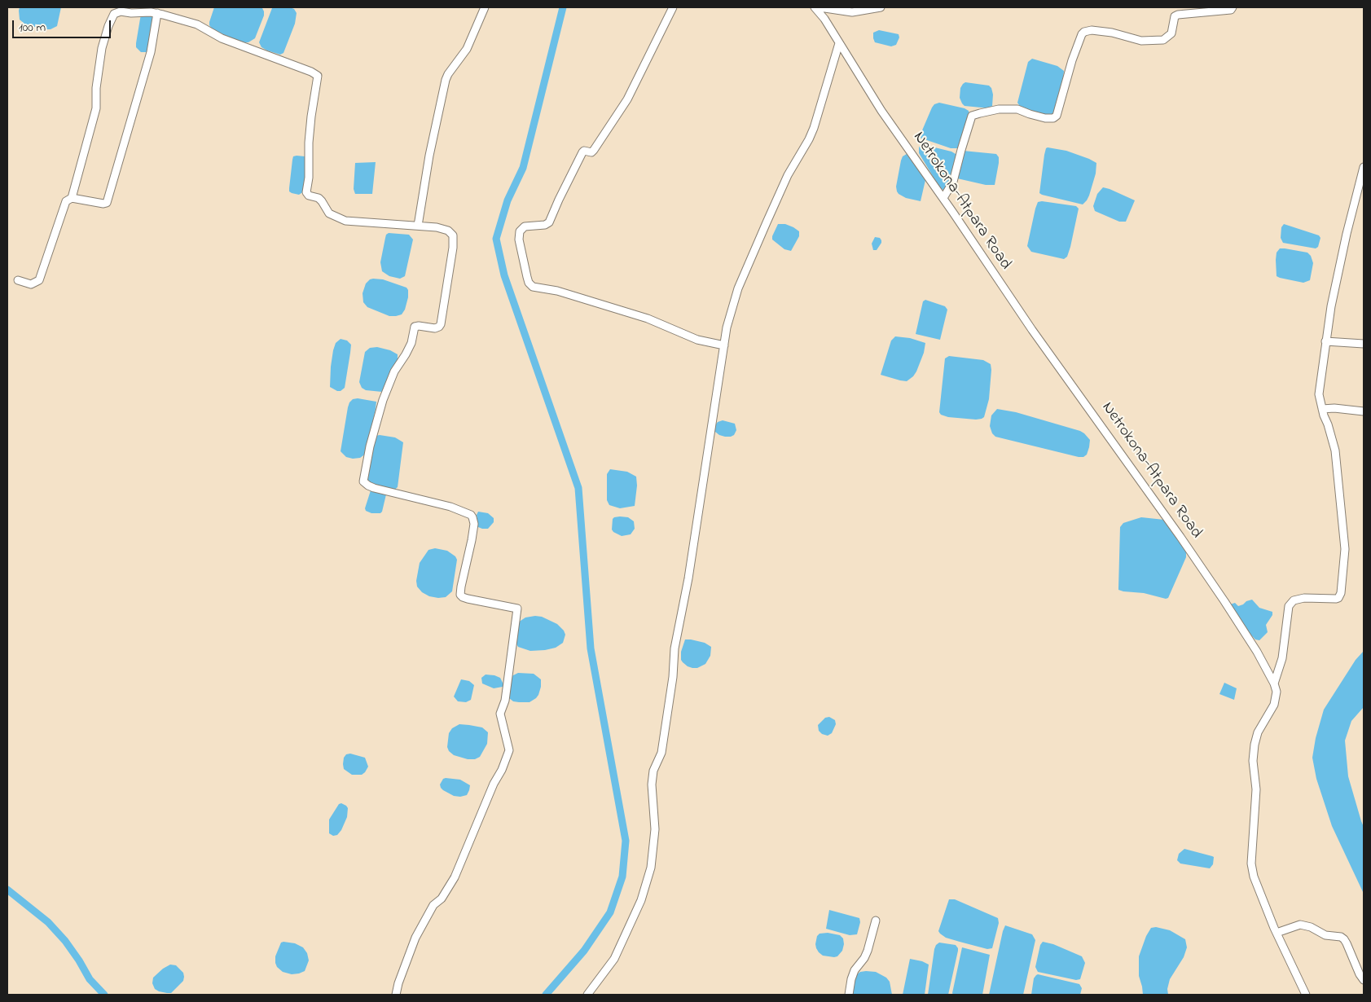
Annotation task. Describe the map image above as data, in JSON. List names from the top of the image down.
{
  "streets": {
    "street": ["Netrokona-Atpara Road"]
  },
  "scale_bar": "100 m"
}
